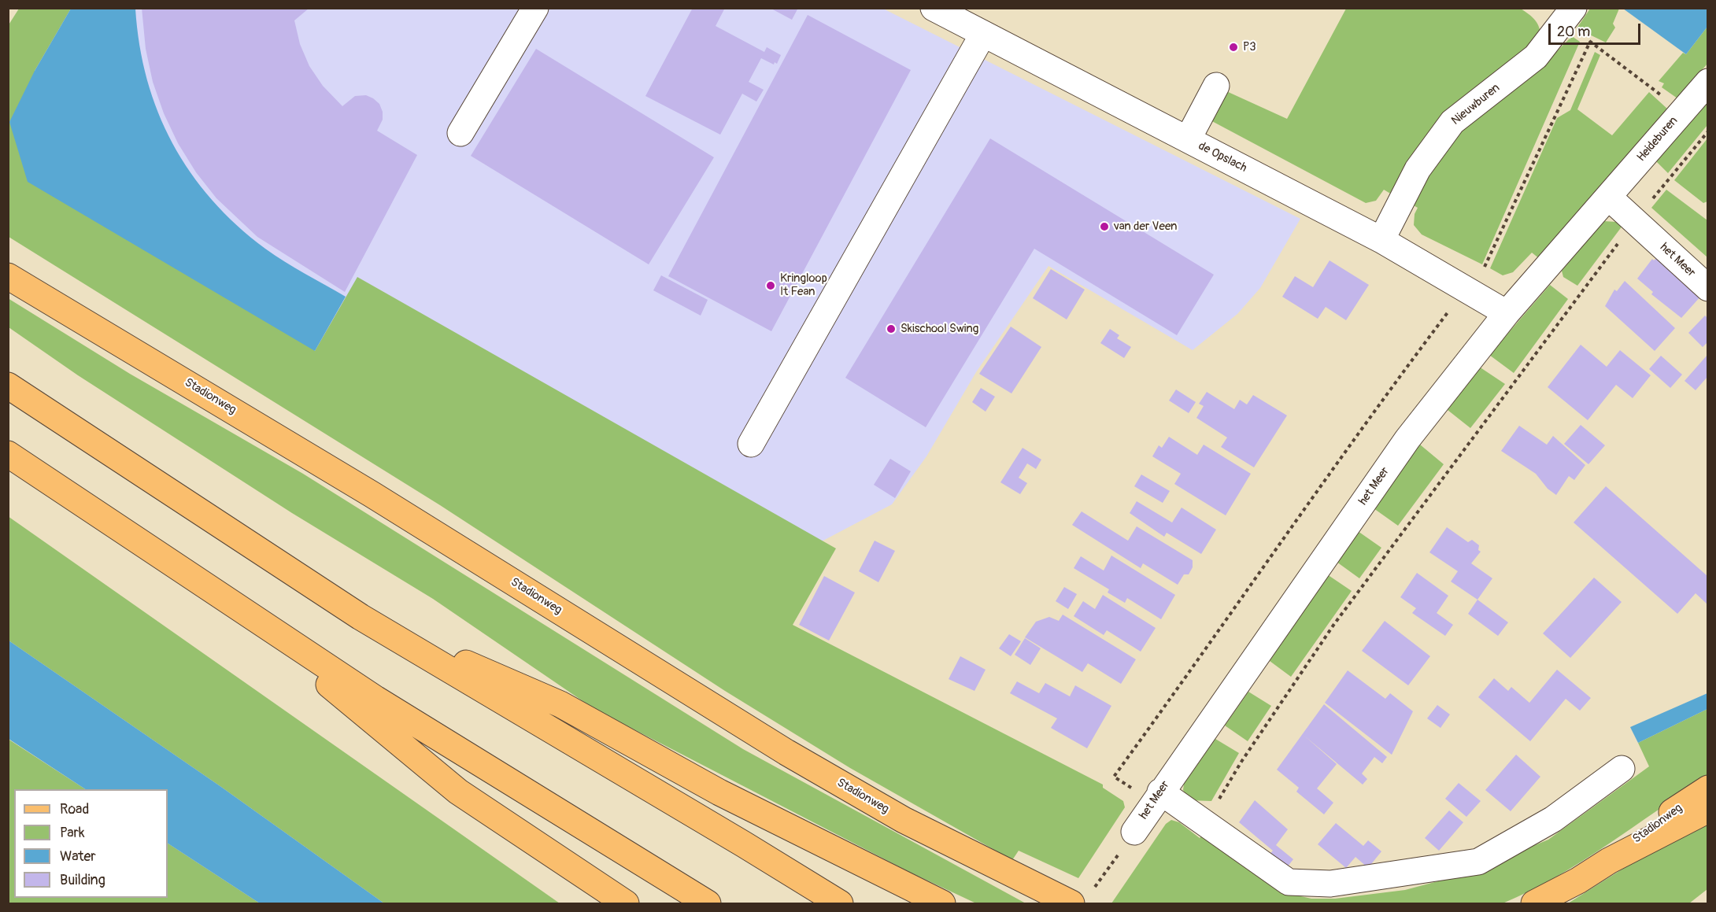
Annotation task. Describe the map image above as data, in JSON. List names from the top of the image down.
{
  "streets": {
    "main road": ["Stadionweg"],
    "street": [
      "Nieuwburen",
      "Heideburen",
      "de Opslach",
      "het Meer"
    ]
  },
  "crossings": [
    ["Nieuwburen", "de Opslach"],
    ["Heideburen", "het Meer"],
    ["de Opslach", "het Meer"],
    ["het Meer", "Stadionweg"]
  ],
  "places": [
    "P3",
    "van der Veen",
    "Kringloop It Fean",
    "Skischool Swing"
  ],
  "legend": [
    "Road",
    "Park",
    "Water",
    "Building"
  ],
  "scale_bar": "20 m"
}
